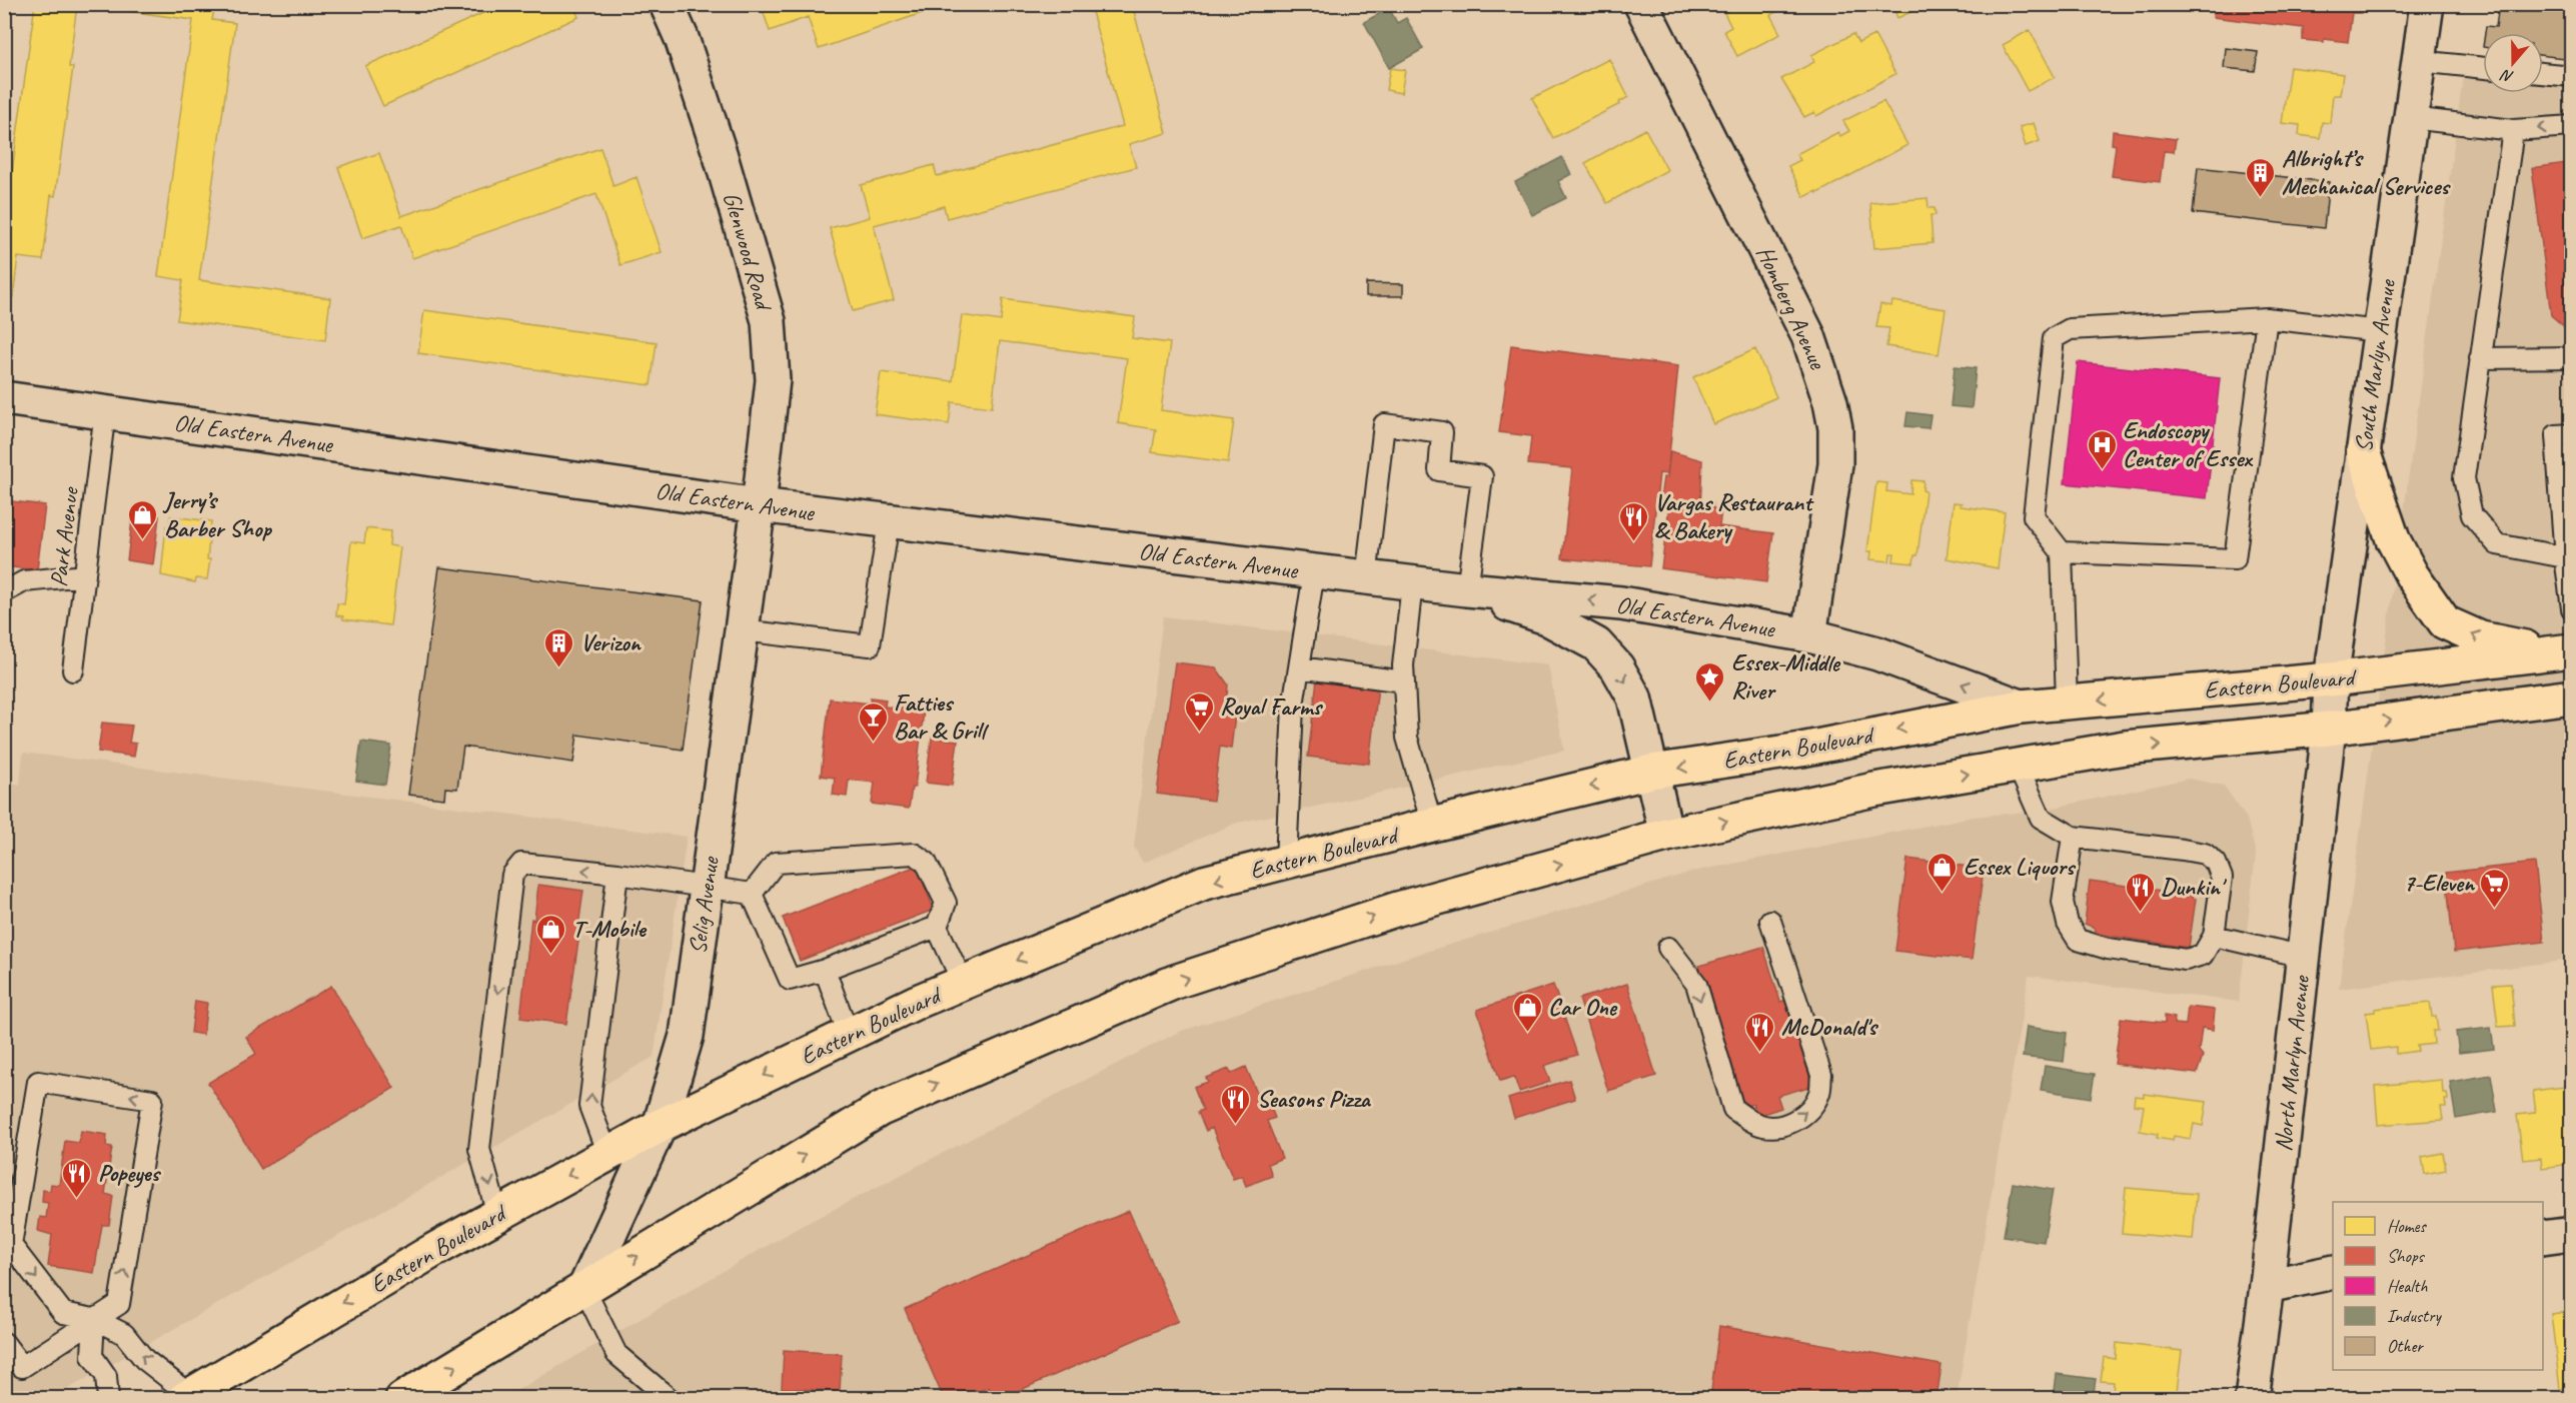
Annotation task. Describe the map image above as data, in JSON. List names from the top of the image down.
{
  "streets": {
    "main road": ["Eastern Boulevard"],
    "street": [
      "Glenwood Road",
      "Homberg Avenue",
      "South Marlyn Avenue",
      "Old Eastern Avenue",
      "Selig Avenue",
      "North Marlyn Avenue"
    ],
    "lane": ["Park Avenue"]
  },
  "crossings": [
    ["Glenwood Road", "Old Eastern Avenue"],
    ["Glenwood Road", "Selig Avenue"],
    ["Homberg Avenue", "Old Eastern Avenue"],
    ["South Marlyn Avenue", "Eastern Boulevard"],
    ["South Marlyn Avenue", "North Marlyn Avenue"],
    ["Old Eastern Avenue", "Park Avenue"],
    ["Old Eastern Avenue", "Eastern Boulevard"],
    ["Old Eastern Avenue", "Selig Avenue"],
    ["Eastern Boulevard", "Selig Avenue"],
    ["Eastern Boulevard", "North Marlyn Avenue"]
  ],
  "places": {
    "building": ["Albright’s Mechanical Services", "Verizon"],
    "hospital": ["Endoscopy Center of Essex"],
    "shop": [
      "Jerry’s Barber Shop",
      "Essex Liquors",
      "T-Mobile",
      "Car One"
    ],
    "restaurant": [
      "Vargas Restaurant & Bakery",
      "Dunkin'",
      "McDonald's",
      "Seasons Pizza",
      "Popeyes"
    ],
    "place": ["Essex-Middle River"],
    "supermarket": ["Royal Farms", "7-Eleven"],
    "bar": ["Fatties Bar & Grill"]
  },
  "legend": [
    "Homes",
    "Shops",
    "Health",
    "Industry",
    "Other"
  ],
  "north": "bottom"
}
